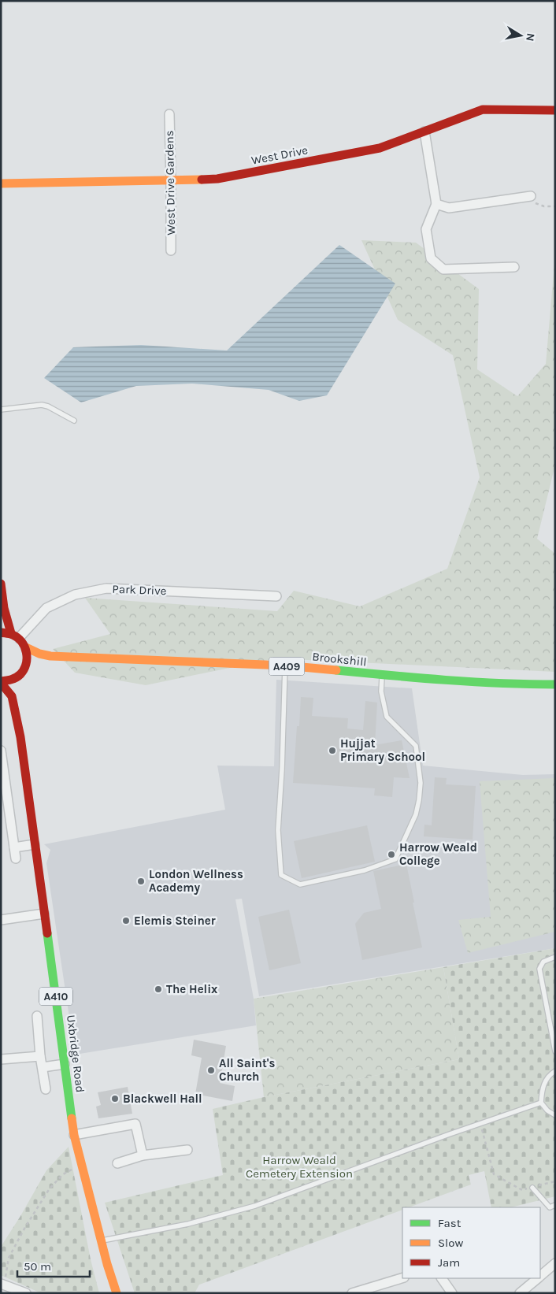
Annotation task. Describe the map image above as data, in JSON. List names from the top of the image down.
{
  "streets": {
    "main road": [
      "West Drive",
      "Brookshill",
      "A409",
      "A410",
      "Uxbridge Road"
    ],
    "street": ["West Drive Gardens", "Park Drive"]
  },
  "crossings": [
    ["West Drive", "West Drive Gardens"]
  ],
  "parks": ["Harrow Weald Cemetery Extension"],
  "places": [
    "Hujjat Primary School",
    "Harrow Weald College",
    "London Wellness Academy",
    "Elemis Steiner",
    "The Helix",
    "All Saint's Church",
    "Blackwell Hall"
  ],
  "legend": ["Fast", "Slow", "Jam"],
  "scale_bar": "50 m",
  "north": "right"
}
